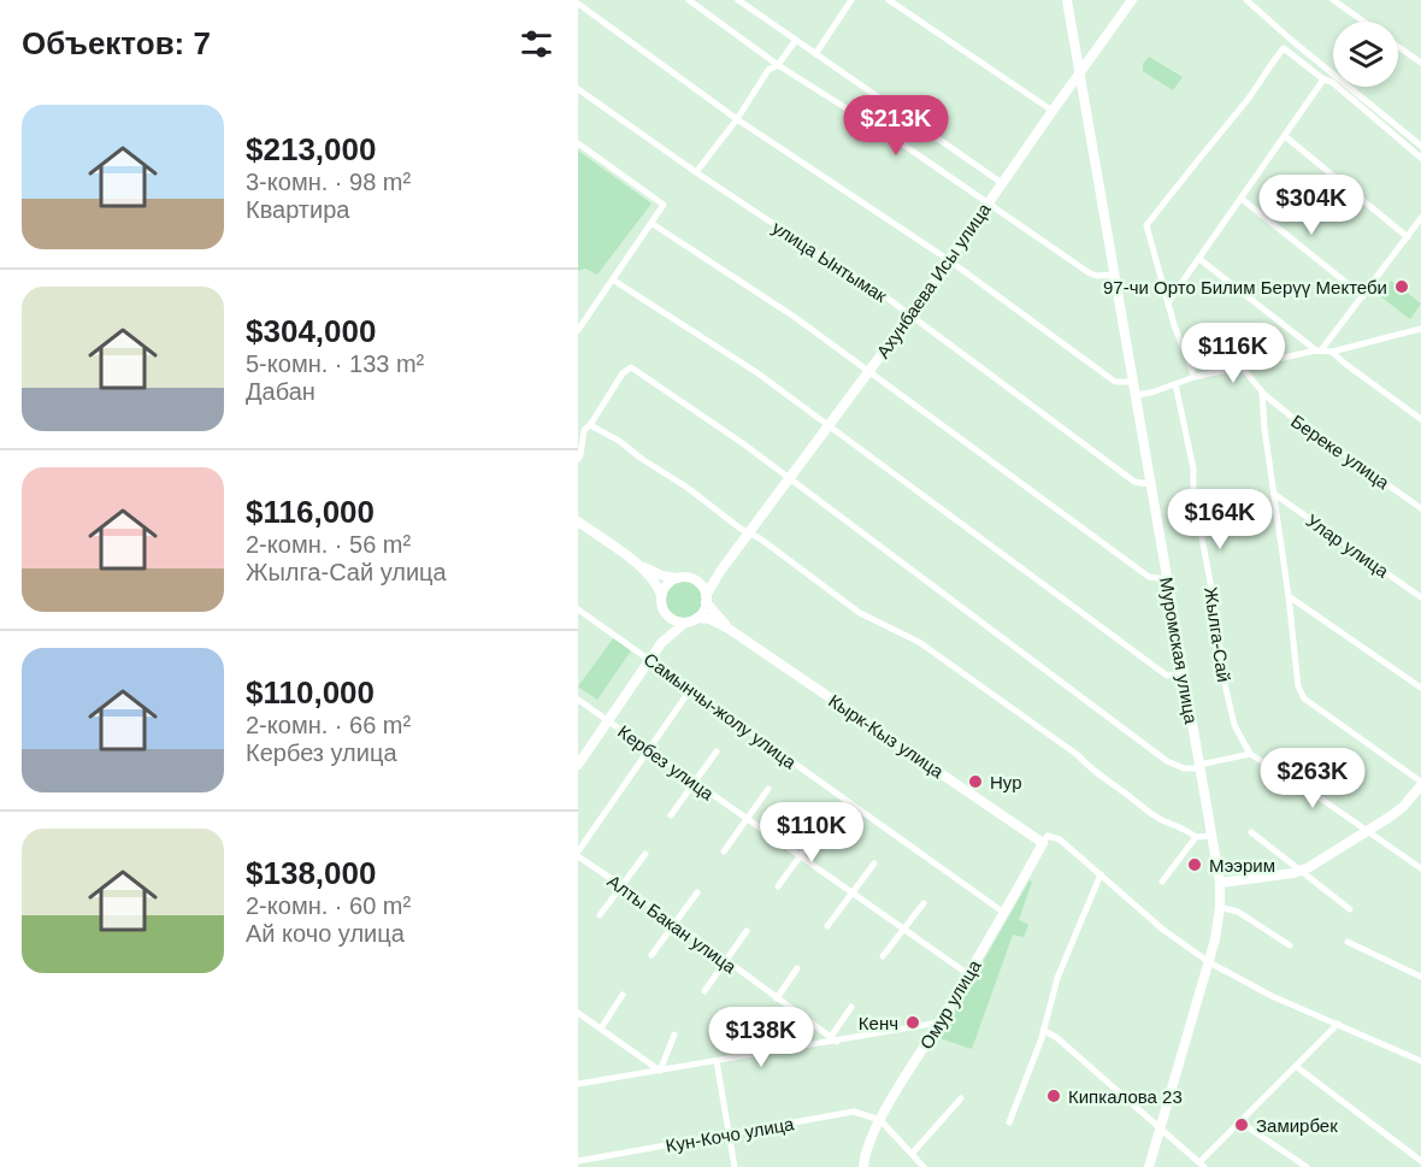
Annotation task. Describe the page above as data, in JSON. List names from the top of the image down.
{
  "streets": {
    "main road": ["Ахунбаева Исы улица"],
    "street": [
      "улица Ынтымак",
      "Береке улица",
      "Улар улица",
      "Жылга-Сай",
      "Муромская улица",
      "Самынчы-жолу улица",
      "Кырк-Кыз улица",
      "Кербез улица",
      "Алты Бакан улица",
      "Омур улица",
      "Кун-Кочо улица"
    ]
  },
  "crossings": [
    ["улица Ынтымак", "Ахунбаева Исы улица"],
    ["улица Ынтымак", "Муромская улица"],
    ["Ахунбаева Исы улица", "Муромская улица"],
    ["Ахунбаева Исы улица", "Кырк-Кыз улица"],
    ["Самынчы-жолу улица", "Омур улица"],
    ["Кырк-Кыз улица", "Омур улица"],
    ["Кербез улица", "Омур улица"],
    ["Омур улица", "Кун-Кочо улица"]
  ],
  "places": [
    "97-чи Орто Билим Берүү Мектеби",
    "Нур",
    "Мээрим",
    "Кенч",
    "Кипкалова 23",
    "Замирбек"
  ],
  "page": {
    "heading": "Объектов: 7",
    "list": [
      {
        "name": "$213,000",
        "note": "3-комн. · 98 m² · Квартира"
      },
      {
        "name": "$304,000",
        "note": "5-комн. · 133 m² · Дабан"
      },
      {
        "name": "$116,000",
        "note": "2-комн. · 56 m² · Жылга-Сай улица"
      },
      {
        "name": "$110,000",
        "note": "2-комн. · 66 m² · Кербез улица"
      },
      {
        "name": "$138,000",
        "note": "2-комн. · 60 m² · Ай кочо улица"
      }
    ],
    "price": [
      "$213K",
      "$304K",
      "$116K",
      "$164K",
      "$263K",
      "$110K",
      "$138K"
    ]
  }
}
